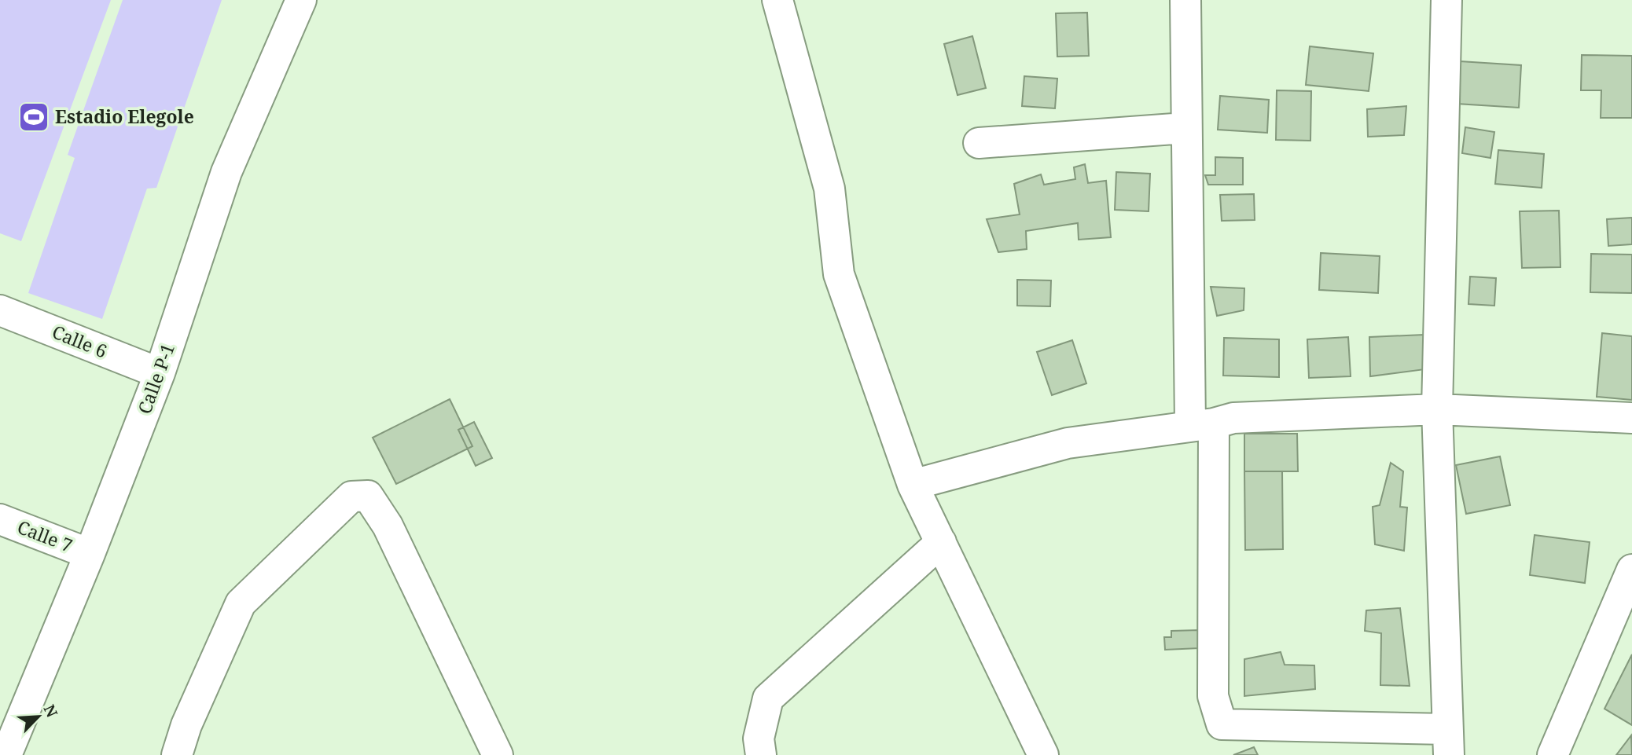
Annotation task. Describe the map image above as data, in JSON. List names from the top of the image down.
{
  "streets": {
    "street": ["Calle 6", "Calle P-1", "Calle 7"]
  },
  "crossings": [
    ["Calle 6", "Calle P-1"],
    ["Calle P-1", "Calle 7"]
  ],
  "places": {
    "sports": ["Estadio Elegole"]
  },
  "north": "top right"
}
